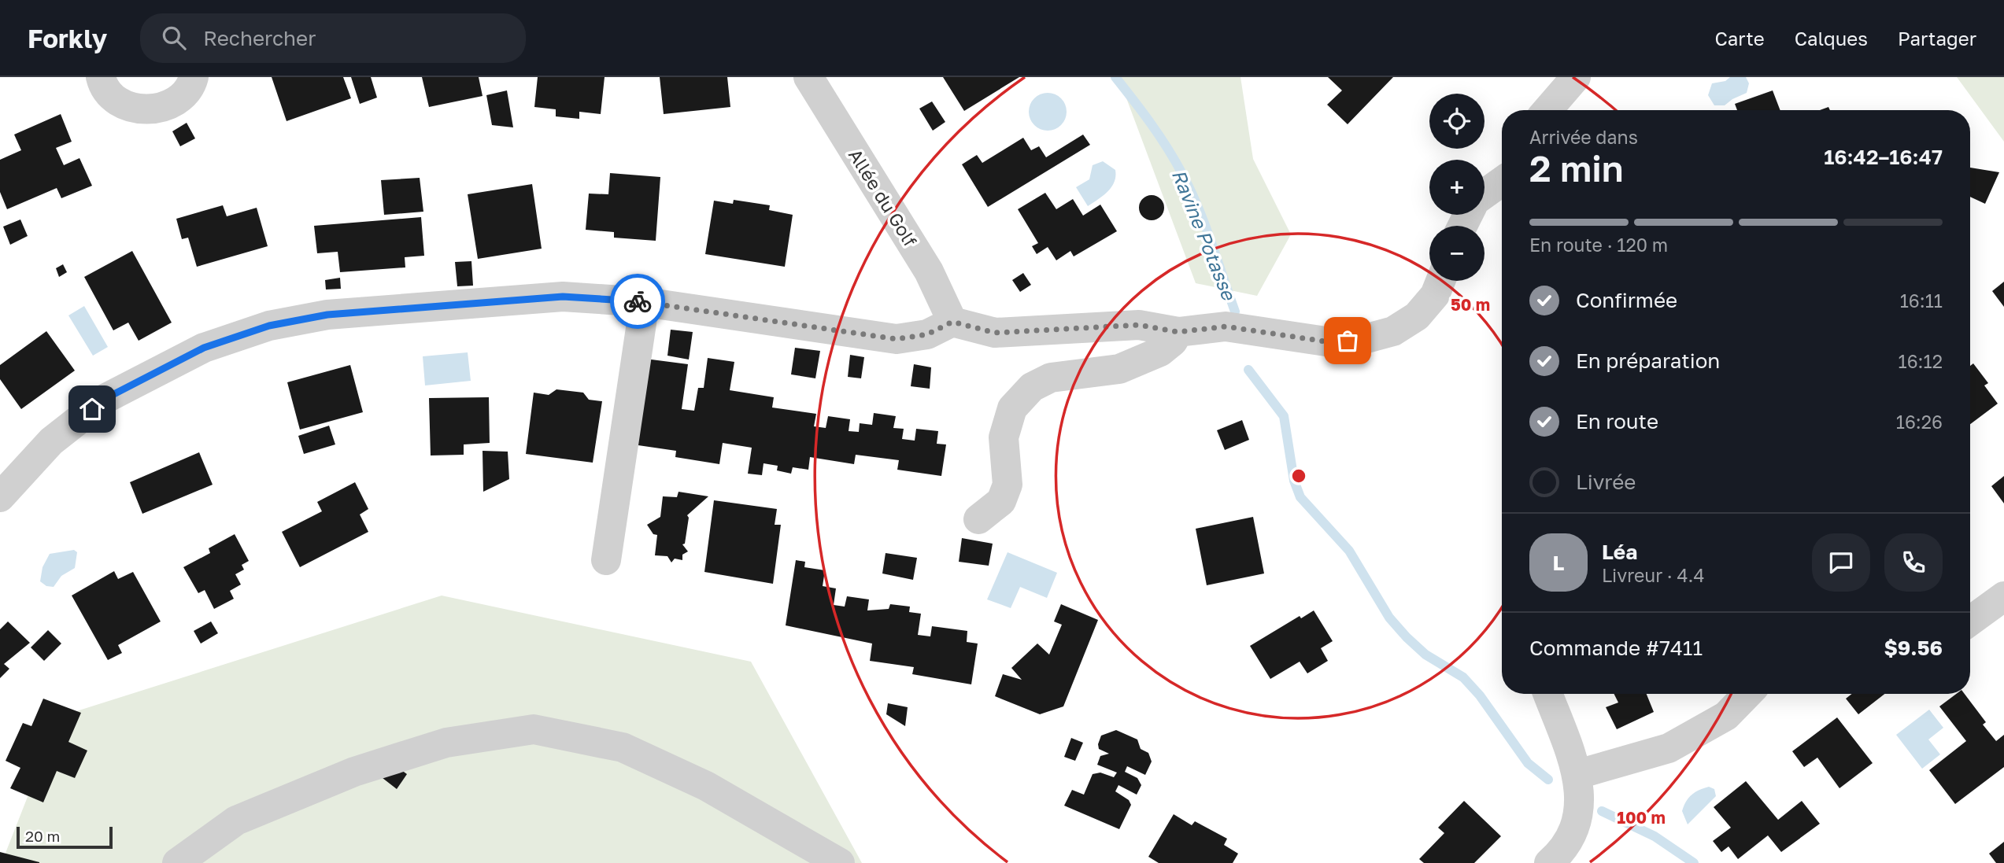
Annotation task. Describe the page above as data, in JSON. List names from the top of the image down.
{
  "streets": {
    "street": ["Allée du Golf"]
  },
  "water": ["Ravine Potasse"],
  "scale_bar": "20 m",
  "page": {
    "header": "Forkly",
    "search": "Rechercher",
    "nav": ["Carte", "Calques", "Partager"],
    "map_buttons": ["+", "−"],
    "heading": ["2 min", "Arrivée dans", "16:42–16:47"],
    "panel": [
      "Léa",
      "Livreur · 4.4",
      "Commande #7411",
      "$9.56"
    ],
    "bar": "En route · 120 m",
    "list": [
      ["Confirmée", "16:11"],
      ["En préparation", "16:12"],
      ["En route", "16:26"],
      "Livrée"
    ],
    "round": "L",
    "scale": "20 m"
  },
  "rings": ["50 m", "100 m"]
}
